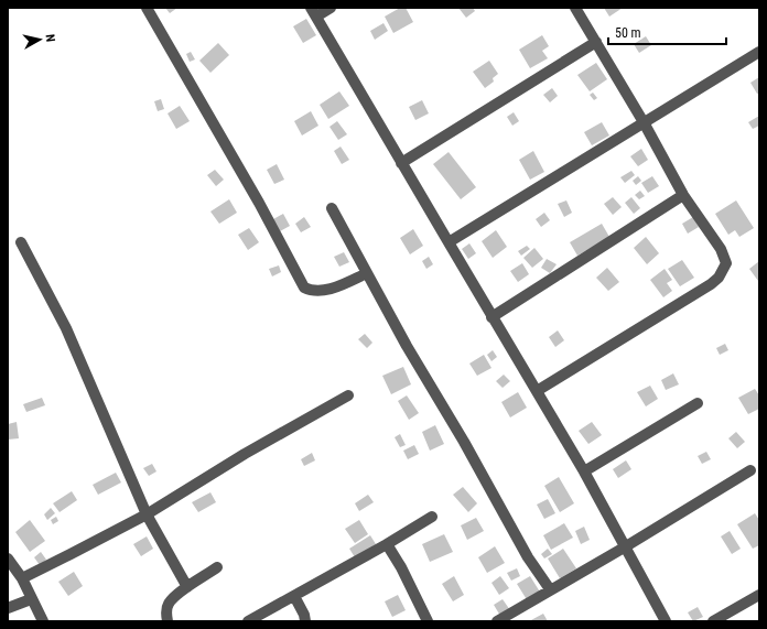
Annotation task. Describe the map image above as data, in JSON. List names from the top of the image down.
{
  "scale_bar": "50 m",
  "north": "right"
}
